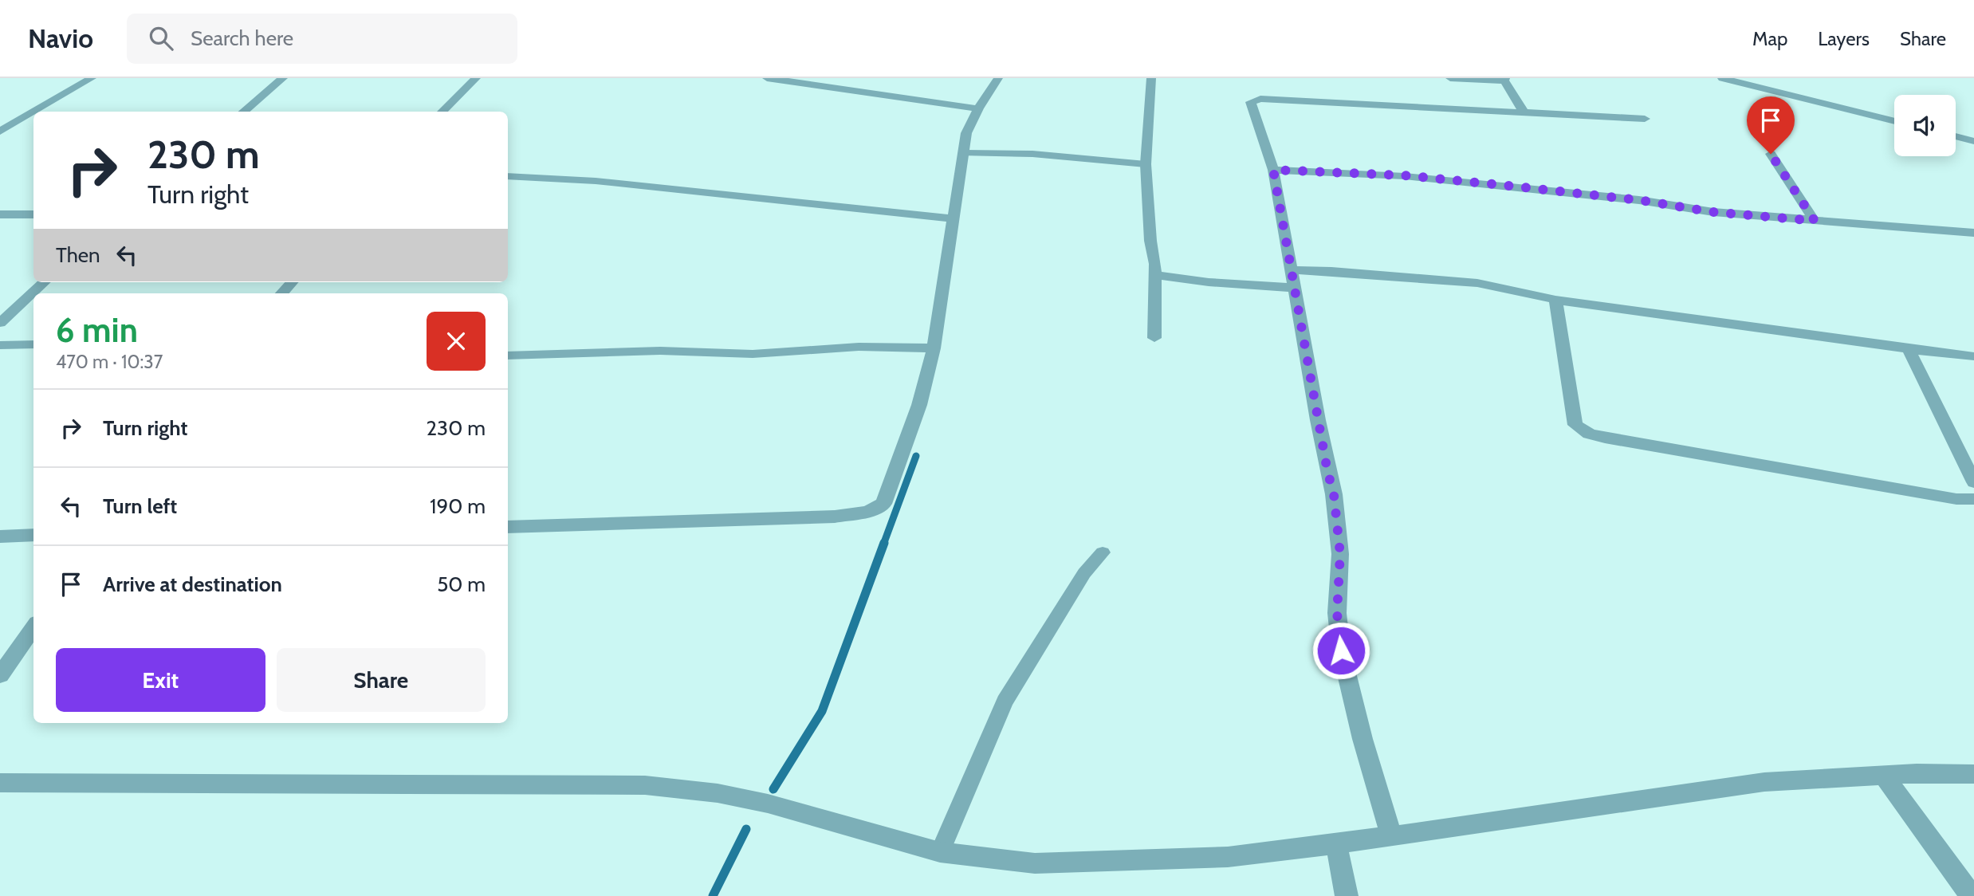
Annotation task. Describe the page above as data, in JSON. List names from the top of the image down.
{
  "page": {
    "header": "Navio",
    "search": "Search here",
    "nav": ["Map", "Layers", "Share"],
    "turn": ["230 m", "Turn right"],
    "then": "Then",
    "heading": ["6 min", "470 m · 10:37"],
    "list": [
      {
        "name": "Turn right",
        "value": "230 m"
      },
      {
        "name": "Turn left",
        "value": "190 m"
      },
      {
        "name": "Arrive at destination",
        "value": "50 m"
      }
    ],
    "buttons": ["Exit", "Share"]
  }
}
